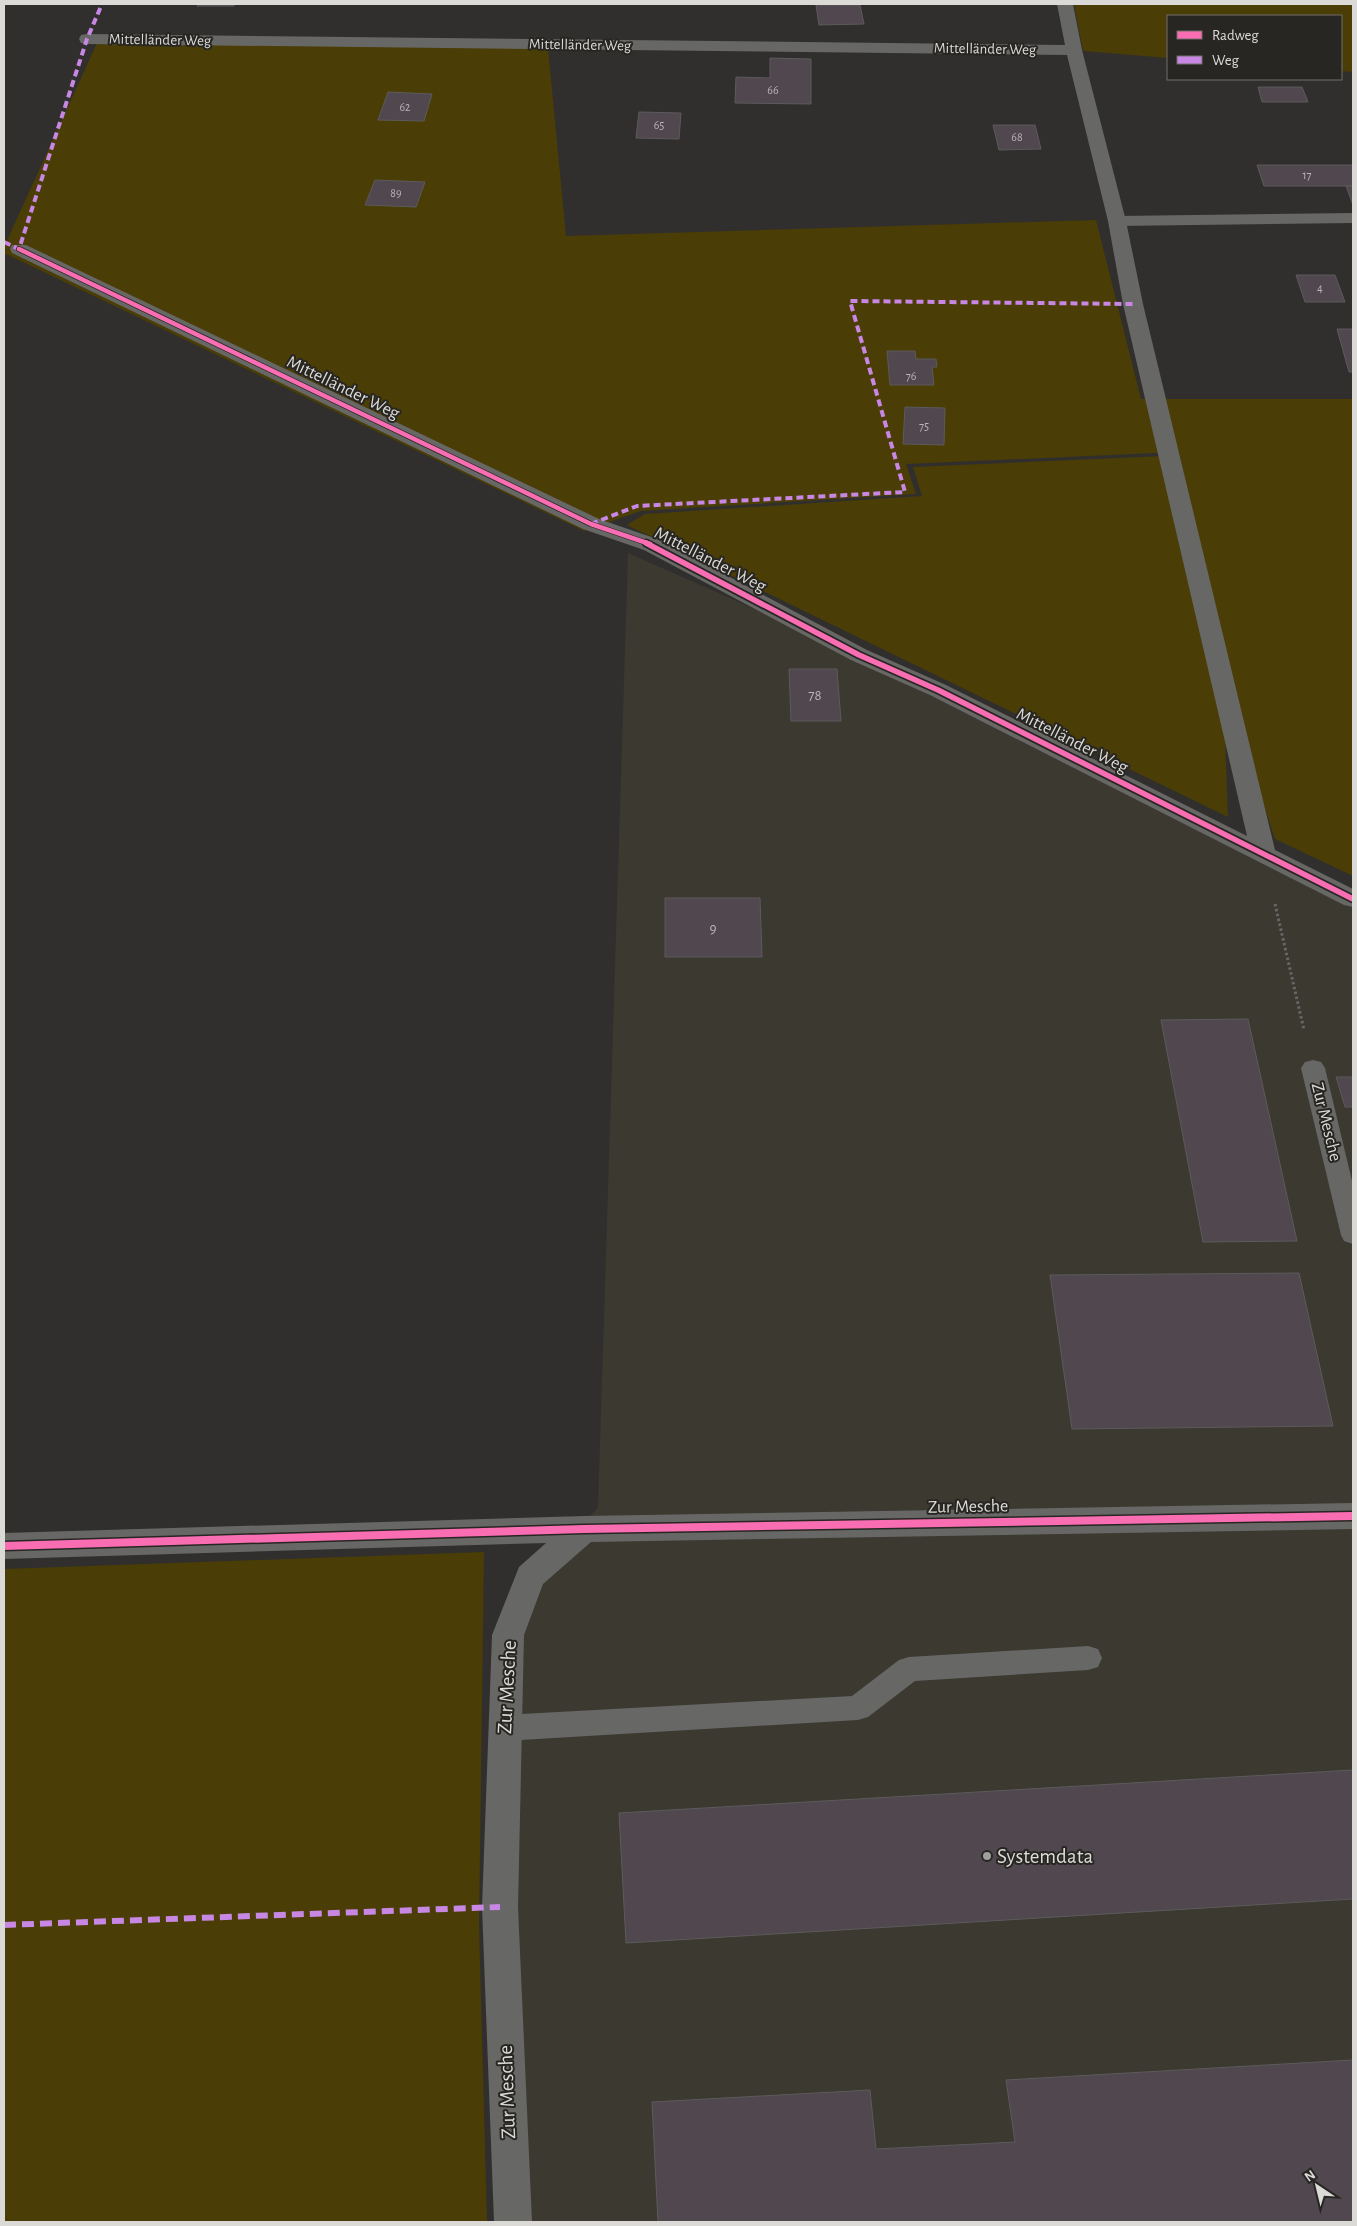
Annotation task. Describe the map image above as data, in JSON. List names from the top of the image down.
{
  "streets": {
    "street": ["Mittelländer Weg", "Zur Mesche"]
  },
  "places": ["Systemdata"],
  "house_numbers": [
    "66",
    "62",
    "65",
    "68",
    "17",
    "89",
    "4",
    "76",
    "75",
    "78",
    "9"
  ],
  "legend": ["Radweg", "Weg"],
  "north": "top left"
}
